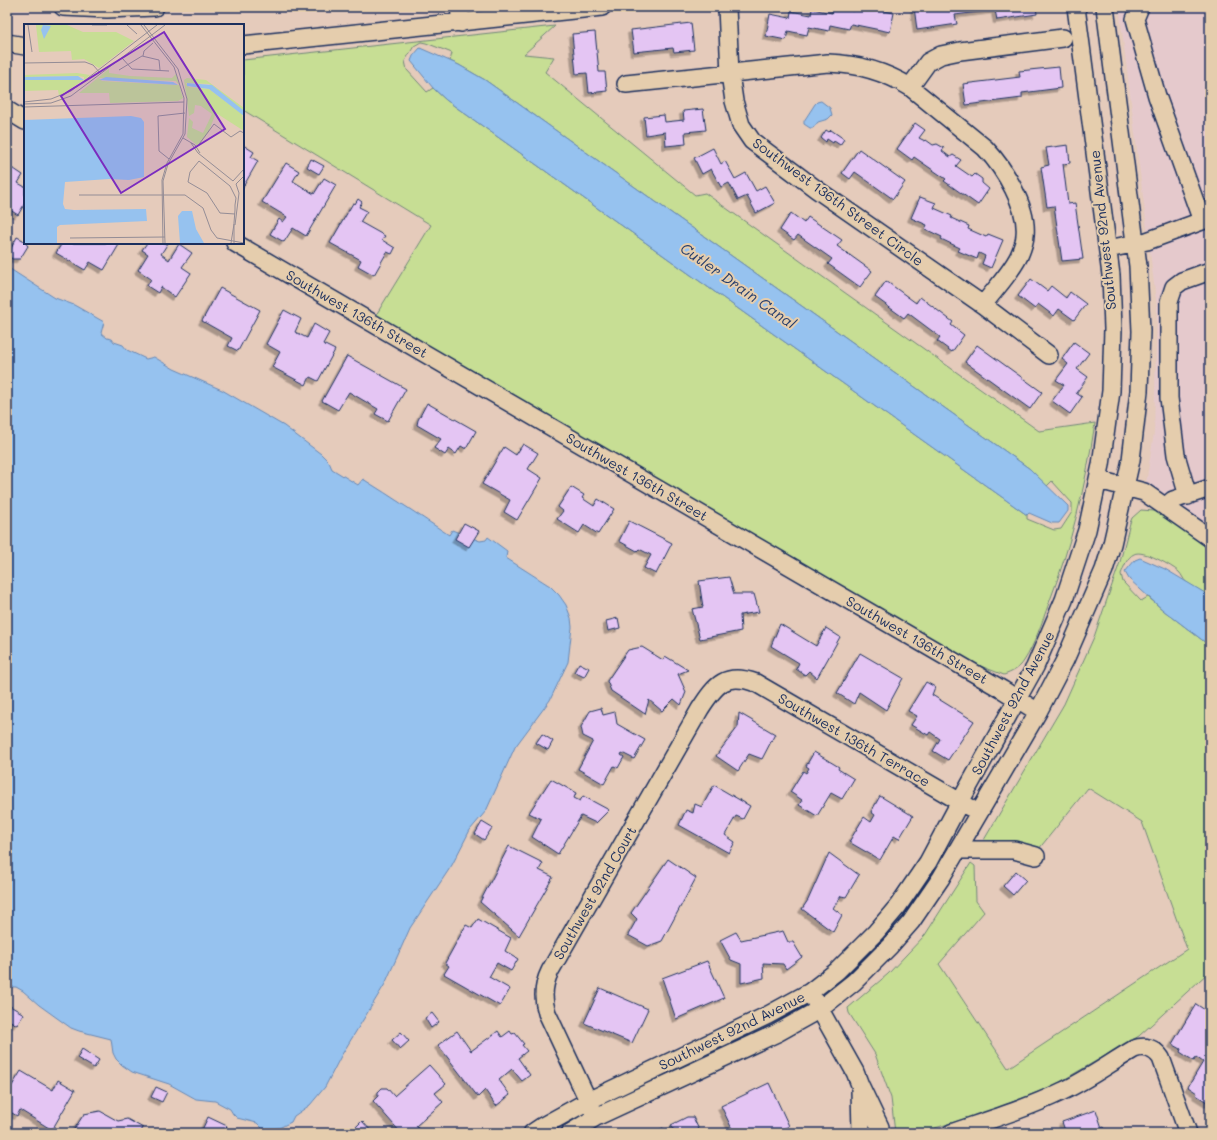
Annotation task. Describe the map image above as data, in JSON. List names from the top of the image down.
{
  "streets": {
    "street": [
      "Southwest 136th Street Circle",
      "Southwest 92nd Avenue",
      "Southwest 136th Street",
      "Southwest 136th Terrace",
      "Southwest 92nd Court"
    ]
  },
  "crossings": [
    ["Southwest 92nd Avenue", "Southwest 136th Street"],
    ["Southwest 92nd Avenue", "Southwest 136th Terrace"],
    ["Southwest 92nd Avenue", "Southwest 92nd Court"],
    ["Southwest 136th Terrace", "Southwest 92nd Court"]
  ],
  "water": ["Cutler Drain Canal"]
}
